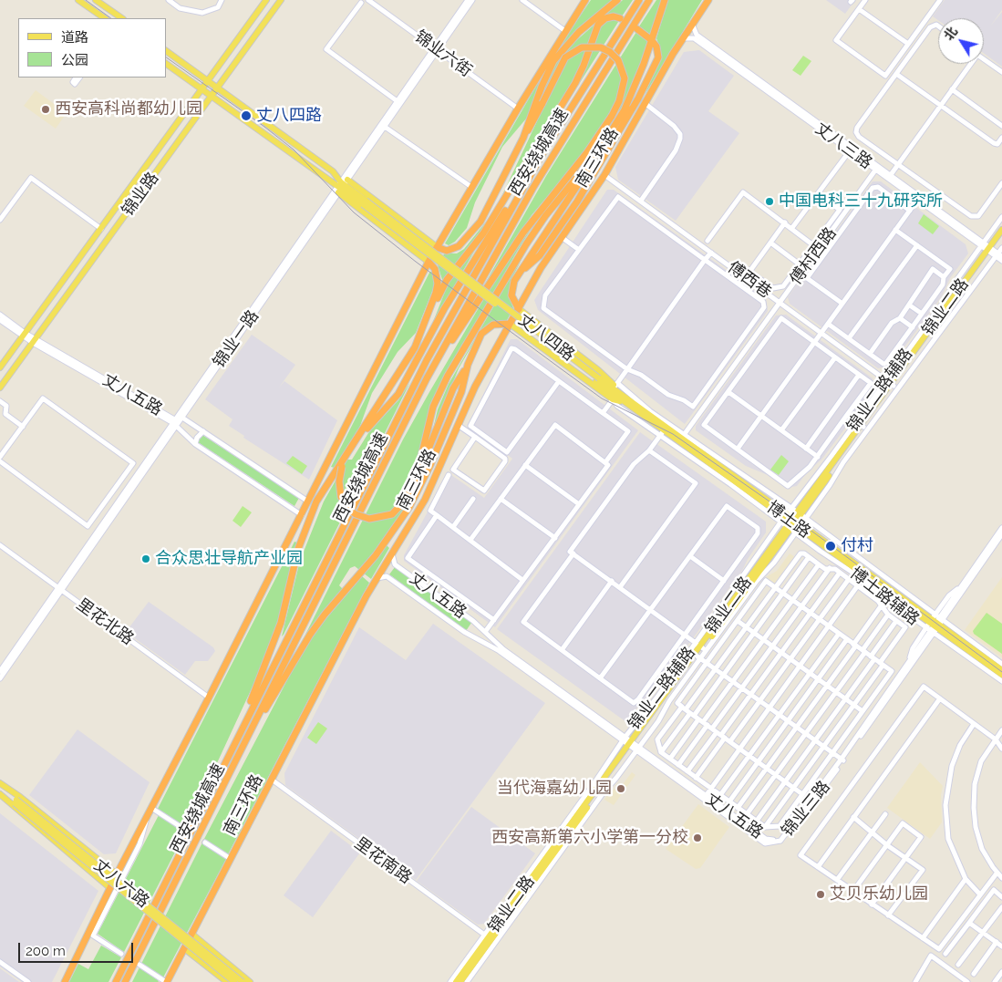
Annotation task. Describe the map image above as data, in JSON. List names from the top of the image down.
{
  "streets": {
    "highway": ["西安绕城高速", "南三环路"],
    "main road": [
      "锦业路",
      "锦业二路",
      "丈八四路",
      "博士路",
      "丈八六路"
    ],
    "street": [
      "锦业六街",
      "丈八三路",
      "傅村西路",
      "傅西巷",
      "锦业一路",
      "锦业二路辅路",
      "丈八五路",
      "博士路辅路",
      "里花北路",
      "锦业三路",
      "里花南路"
    ]
  },
  "crossings": [
    ["锦业六街", "锦业一路"],
    ["丈八三路", "南三环路"],
    ["丈八三路", "傅村西路"],
    ["丈八三路", "锦业二路"],
    ["丈八三路", "锦业二路辅路"],
    ["南三环路", "傅西巷"],
    ["南三环路", "丈八五路"],
    ["南三环路", "里花南路"],
    ["锦业路", "丈八四路"],
    ["锦业路", "丈八五路"],
    ["傅村西路", "傅西巷"],
    ["傅村西路", "博士路辅路"],
    ["傅西巷", "锦业二路"],
    ["锦业二路", "锦业二路辅路"],
    ["锦业二路", "丈八五路"],
    ["锦业二路", "博士路"],
    ["锦业二路", "博士路辅路"],
    ["锦业二路", "里花南路"],
    ["丈八四路", "锦业一路"],
    ["丈八四路", "博士路"],
    ["锦业一路", "丈八五路"],
    ["锦业一路", "里花北路"],
    ["锦业二路辅路", "丈八五路"],
    ["锦业二路辅路", "博士路"],
    ["锦业二路辅路", "博士路辅路"],
    ["锦业二路辅路", "里花南路"],
    ["丈八五路", "锦业三路"],
    ["博士路", "博士路辅路"],
    ["博士路", "锦业三路"],
    ["博士路辅路", "锦业三路"]
  ],
  "places": [
    "西安高科尚都幼儿园",
    "丈八四路",
    "中国电科三十九研究所",
    "付村",
    "合众思壮导航产业园",
    "当代海嘉幼儿园",
    "西安高新第六小学第一分校",
    "艾贝乐幼儿园"
  ],
  "legend": ["道路", "公园"],
  "scale_bar": "200 m",
  "north": "top left"
}
